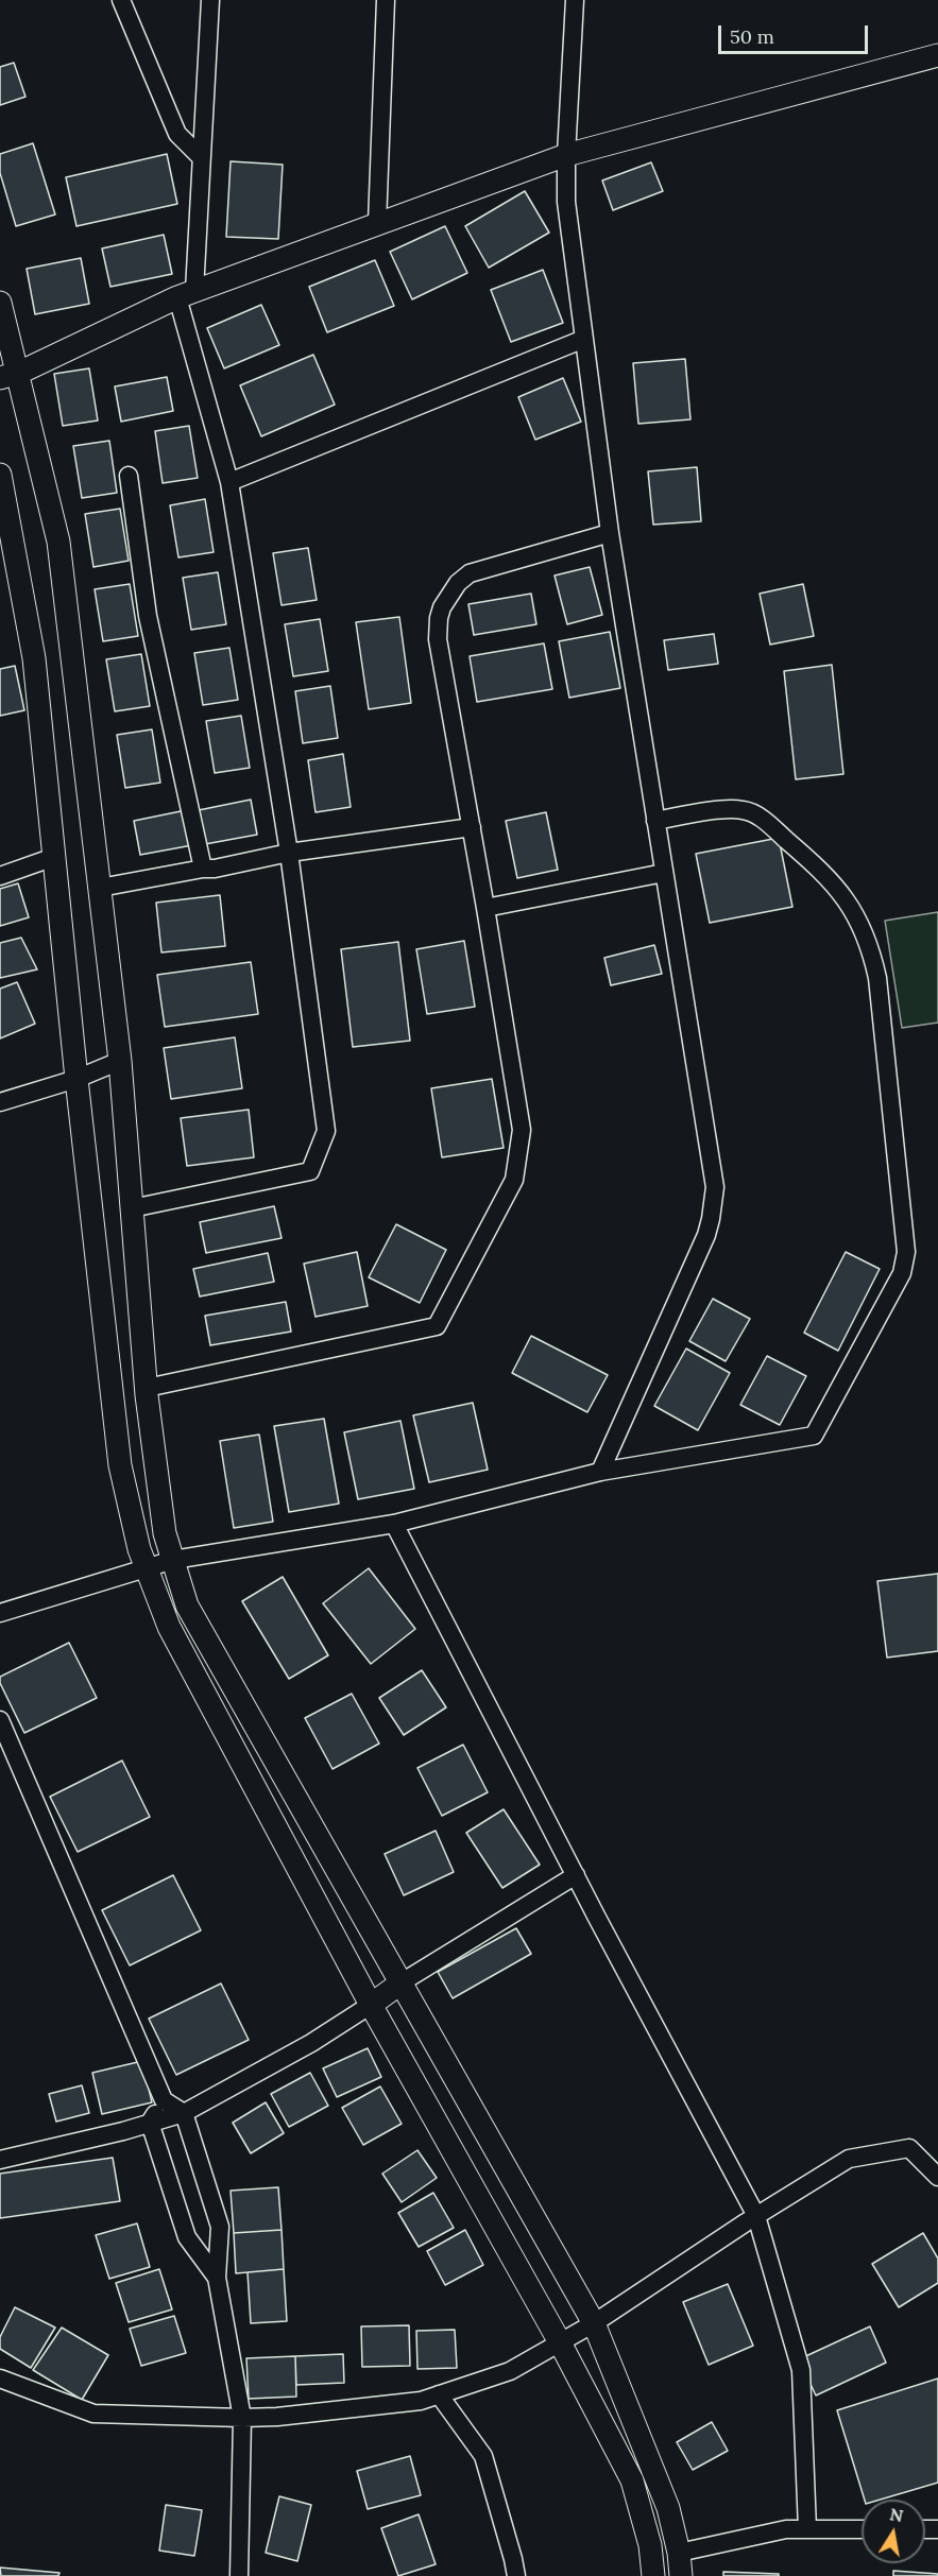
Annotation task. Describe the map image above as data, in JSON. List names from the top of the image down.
{
  "scale_bar": "50 m",
  "north": "top"
}
